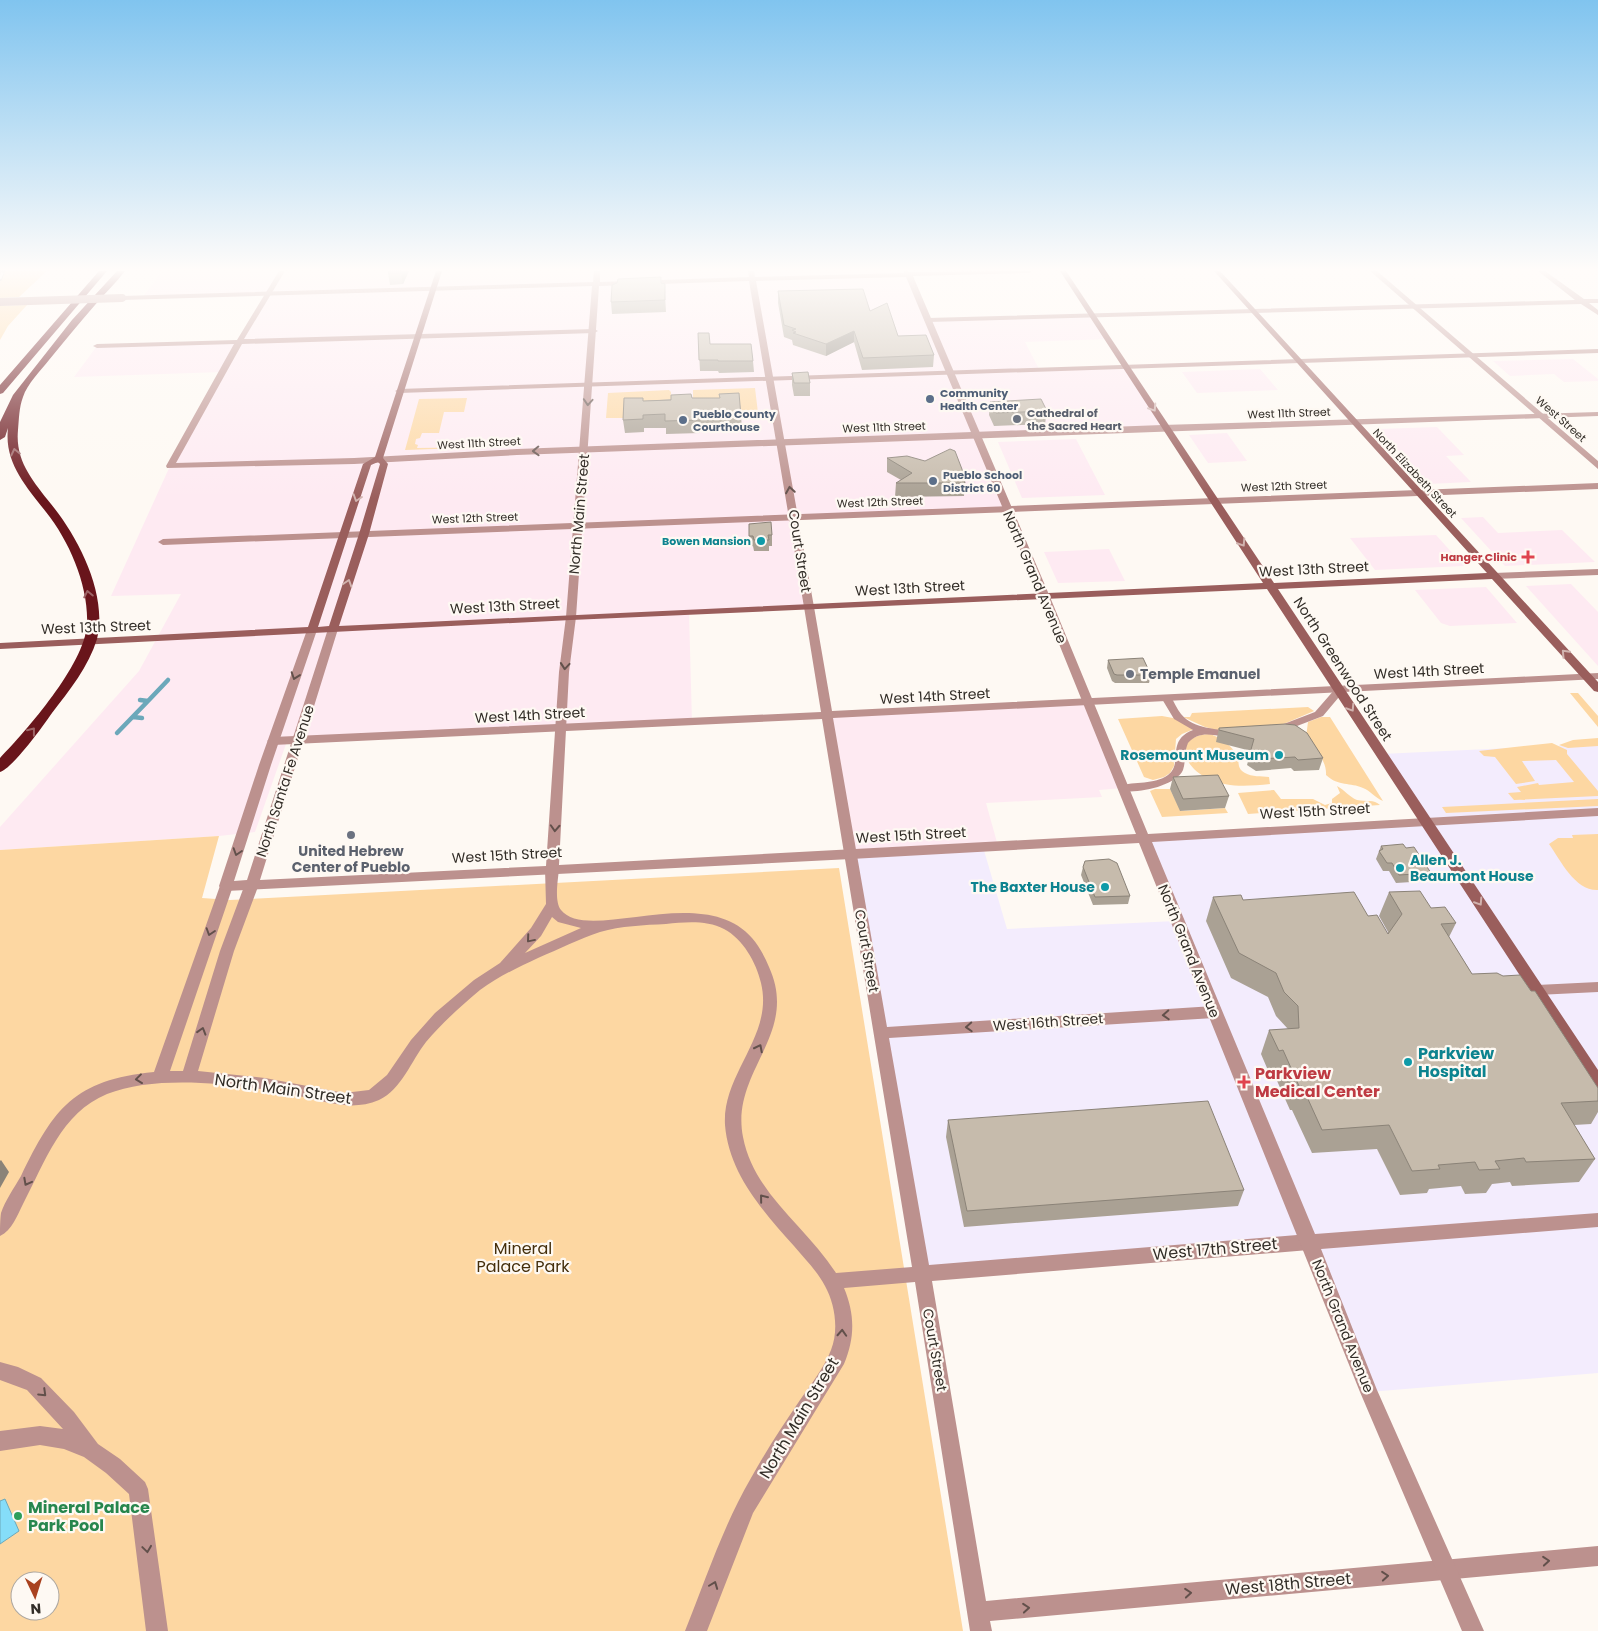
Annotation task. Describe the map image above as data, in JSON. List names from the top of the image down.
{
  "streets": {
    "main road": [
      "North Elizabeth Street",
      "West 13th Street",
      "North Greenwood Street",
      "North Santa Fe Avenue"
    ],
    "street": [
      "West 11th Street",
      "West Street",
      "West 12th Street",
      "North Main Street",
      "Court Street",
      "North Grand Avenue",
      "West 14th Street",
      "West 15th Street",
      "West 16th Street",
      "West 17th Street",
      "West 18th Street"
    ]
  },
  "crossings": [
    ["West 11th Street", "West Street"],
    ["West 11th Street", "North Elizabeth Street"],
    ["West 11th Street", "North Main Street"],
    ["West 11th Street", "Court Street"],
    ["West 11th Street", "North Grand Avenue"],
    ["West 11th Street", "North Greenwood Street"],
    ["West 11th Street", "North Santa Fe Avenue"],
    ["North Elizabeth Street", "West 12th Street"],
    ["North Elizabeth Street", "West 13th Street"],
    ["North Elizabeth Street", "West 14th Street"],
    ["West 12th Street", "North Main Street"],
    ["West 12th Street", "Court Street"],
    ["West 12th Street", "North Grand Avenue"],
    ["West 12th Street", "North Greenwood Street"],
    ["West 12th Street", "North Santa Fe Avenue"],
    ["North Main Street", "West 13th Street"],
    ["North Main Street", "West 14th Street"],
    ["North Main Street", "North Santa Fe Avenue"],
    ["North Main Street", "West 15th Street"],
    ["North Main Street", "West 17th Street"],
    ["Court Street", "West 13th Street"],
    ["Court Street", "West 14th Street"],
    ["Court Street", "West 15th Street"],
    ["Court Street", "West 16th Street"],
    ["Court Street", "West 17th Street"],
    ["Court Street", "West 18th Street"],
    ["West 13th Street", "North Grand Avenue"],
    ["West 13th Street", "North Greenwood Street"],
    ["West 13th Street", "North Santa Fe Avenue"],
    ["North Grand Avenue", "West 14th Street"],
    ["North Grand Avenue", "West 15th Street"],
    ["North Grand Avenue", "West 16th Street"],
    ["North Grand Avenue", "West 17th Street"],
    ["North Grand Avenue", "West 18th Street"],
    ["North Greenwood Street", "West 14th Street"],
    ["North Greenwood Street", "West 15th Street"],
    ["West 14th Street", "North Santa Fe Avenue"],
    ["North Santa Fe Avenue", "West 15th Street"]
  ],
  "one_way": ["North Greenwood Street", "West 16th Street", "West 18th Street"],
  "parks": ["Mineral Palace Park"],
  "places": {
    "other": [
      "Community Health Center",
      "Cathedral of the Sacred Heart",
      "Pueblo County Courthouse",
      "Pueblo School District 60",
      "Bowen Mansion",
      "Temple Emanuel",
      "Rosemount Museum",
      "United Hebrew Center of Pueblo",
      "Allen J. Beaumont House",
      "The Baxter House",
      "Parkview Hospital",
      "Mineral Palace Park Pool"
    ],
    "health": ["Hanger Clinic", "Parkview Medical Center"]
  },
  "north": "bottom"
}
